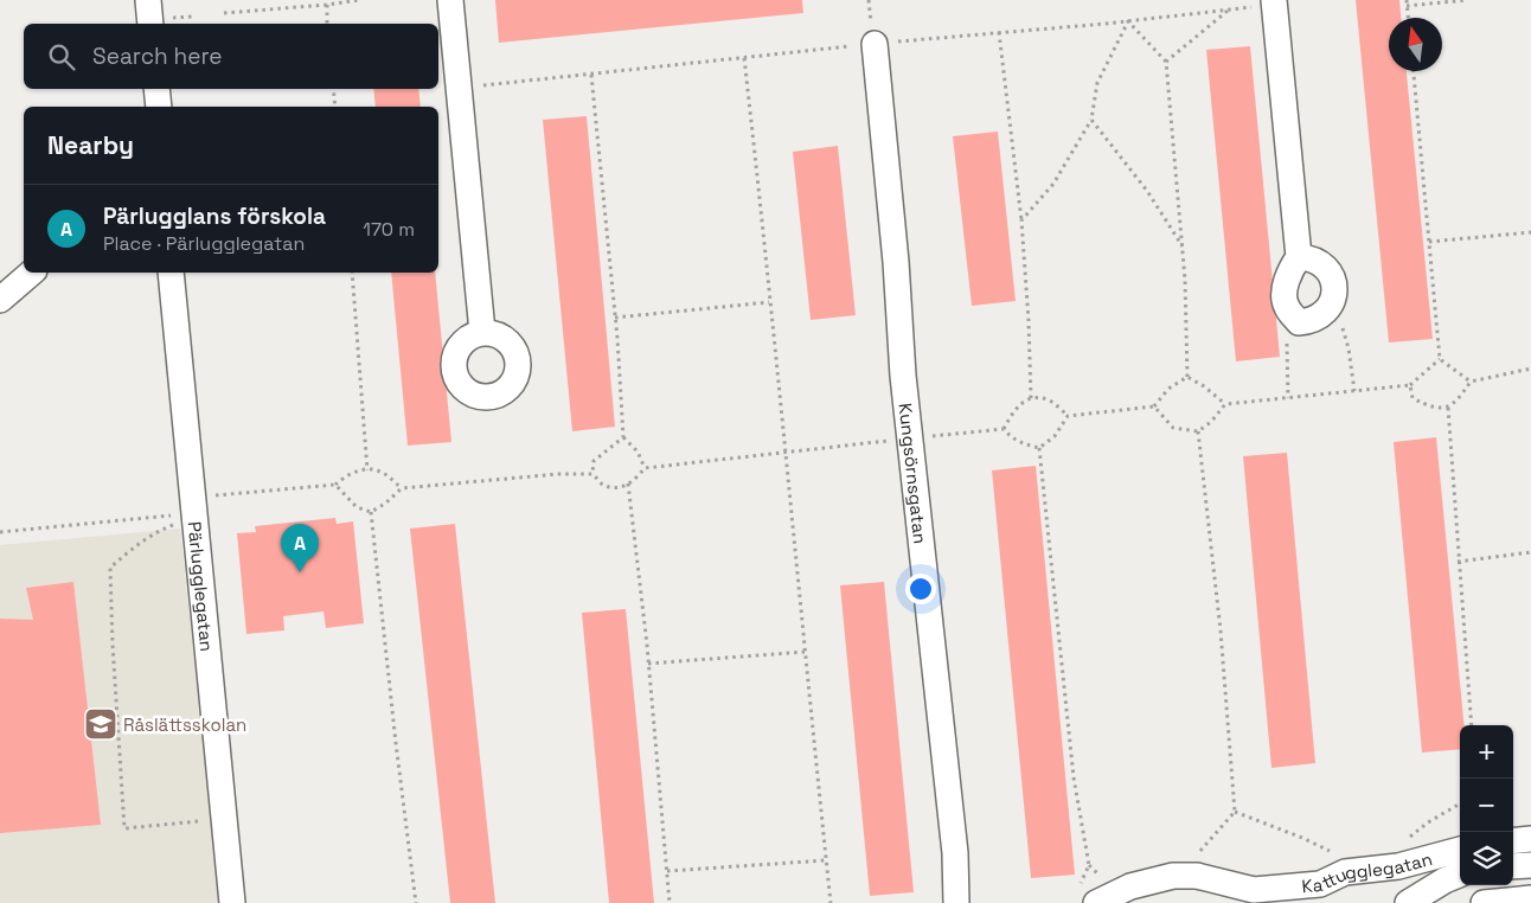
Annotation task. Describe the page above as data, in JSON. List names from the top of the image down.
{
  "streets": {
    "street": ["Kungsörnsgatan", "Pärlugglegatan", "Kattugglegatan"]
  },
  "places": {
    "school or university": ["Råslättsskolan"]
  },
  "north": "top",
  "page": {
    "search": "Search here",
    "heading": "Nearby",
    "list": [
      {
        "mark": "A",
        "name": "Pärlugglans förskola",
        "note": "Place · Pärlugglegatan",
        "value": "170 m"
      }
    ],
    "pins": "A",
    "map_buttons": ["+", "−"]
  }
}
